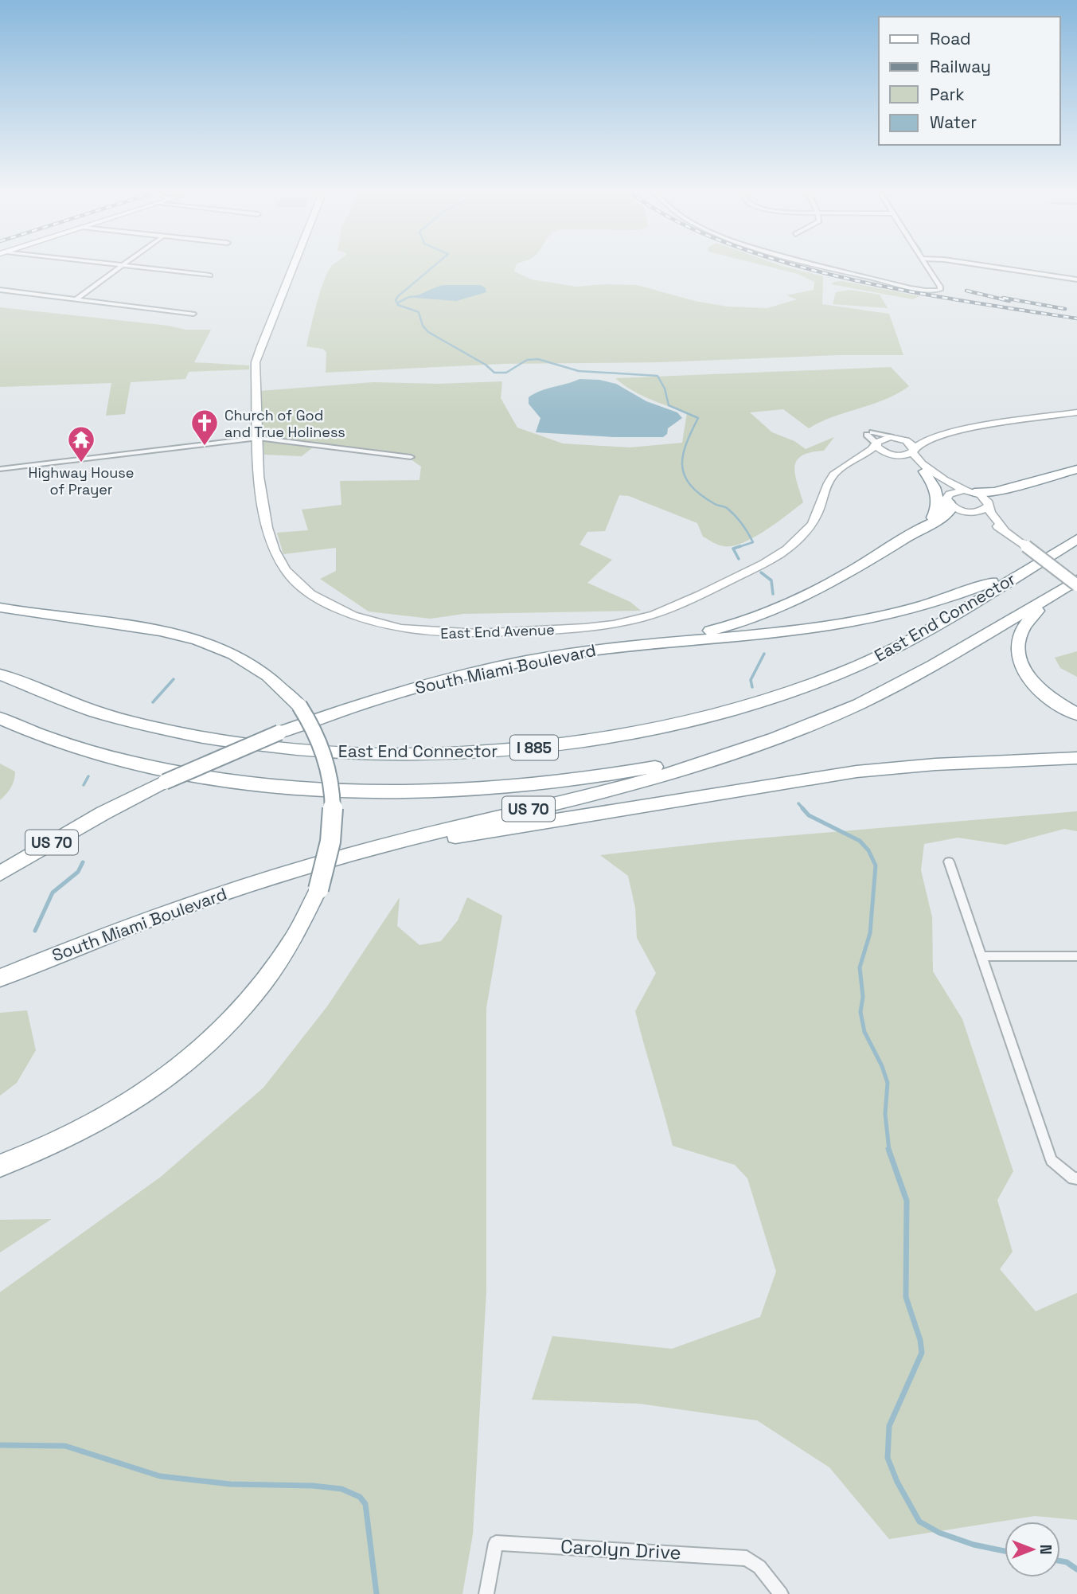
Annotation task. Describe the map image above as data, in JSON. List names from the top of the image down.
{
  "streets": {
    "highway": [
      "East End Connector",
      "South Miami Boulevard",
      "I 885",
      "US 70"
    ],
    "street": ["East End Avenue", "Carolyn Drive"]
  },
  "crossings": [
    ["East End Connector", "South Miami Boulevard"],
    ["East End Connector", "I 885"],
    ["South Miami Boulevard", "I 885"]
  ],
  "places": {
    "church": ["Church of God and True Holiness"],
    "temple": ["Highway House of Prayer"]
  },
  "legend": [
    "Road",
    "Railway",
    "Park",
    "Water"
  ],
  "north": "right"
}
